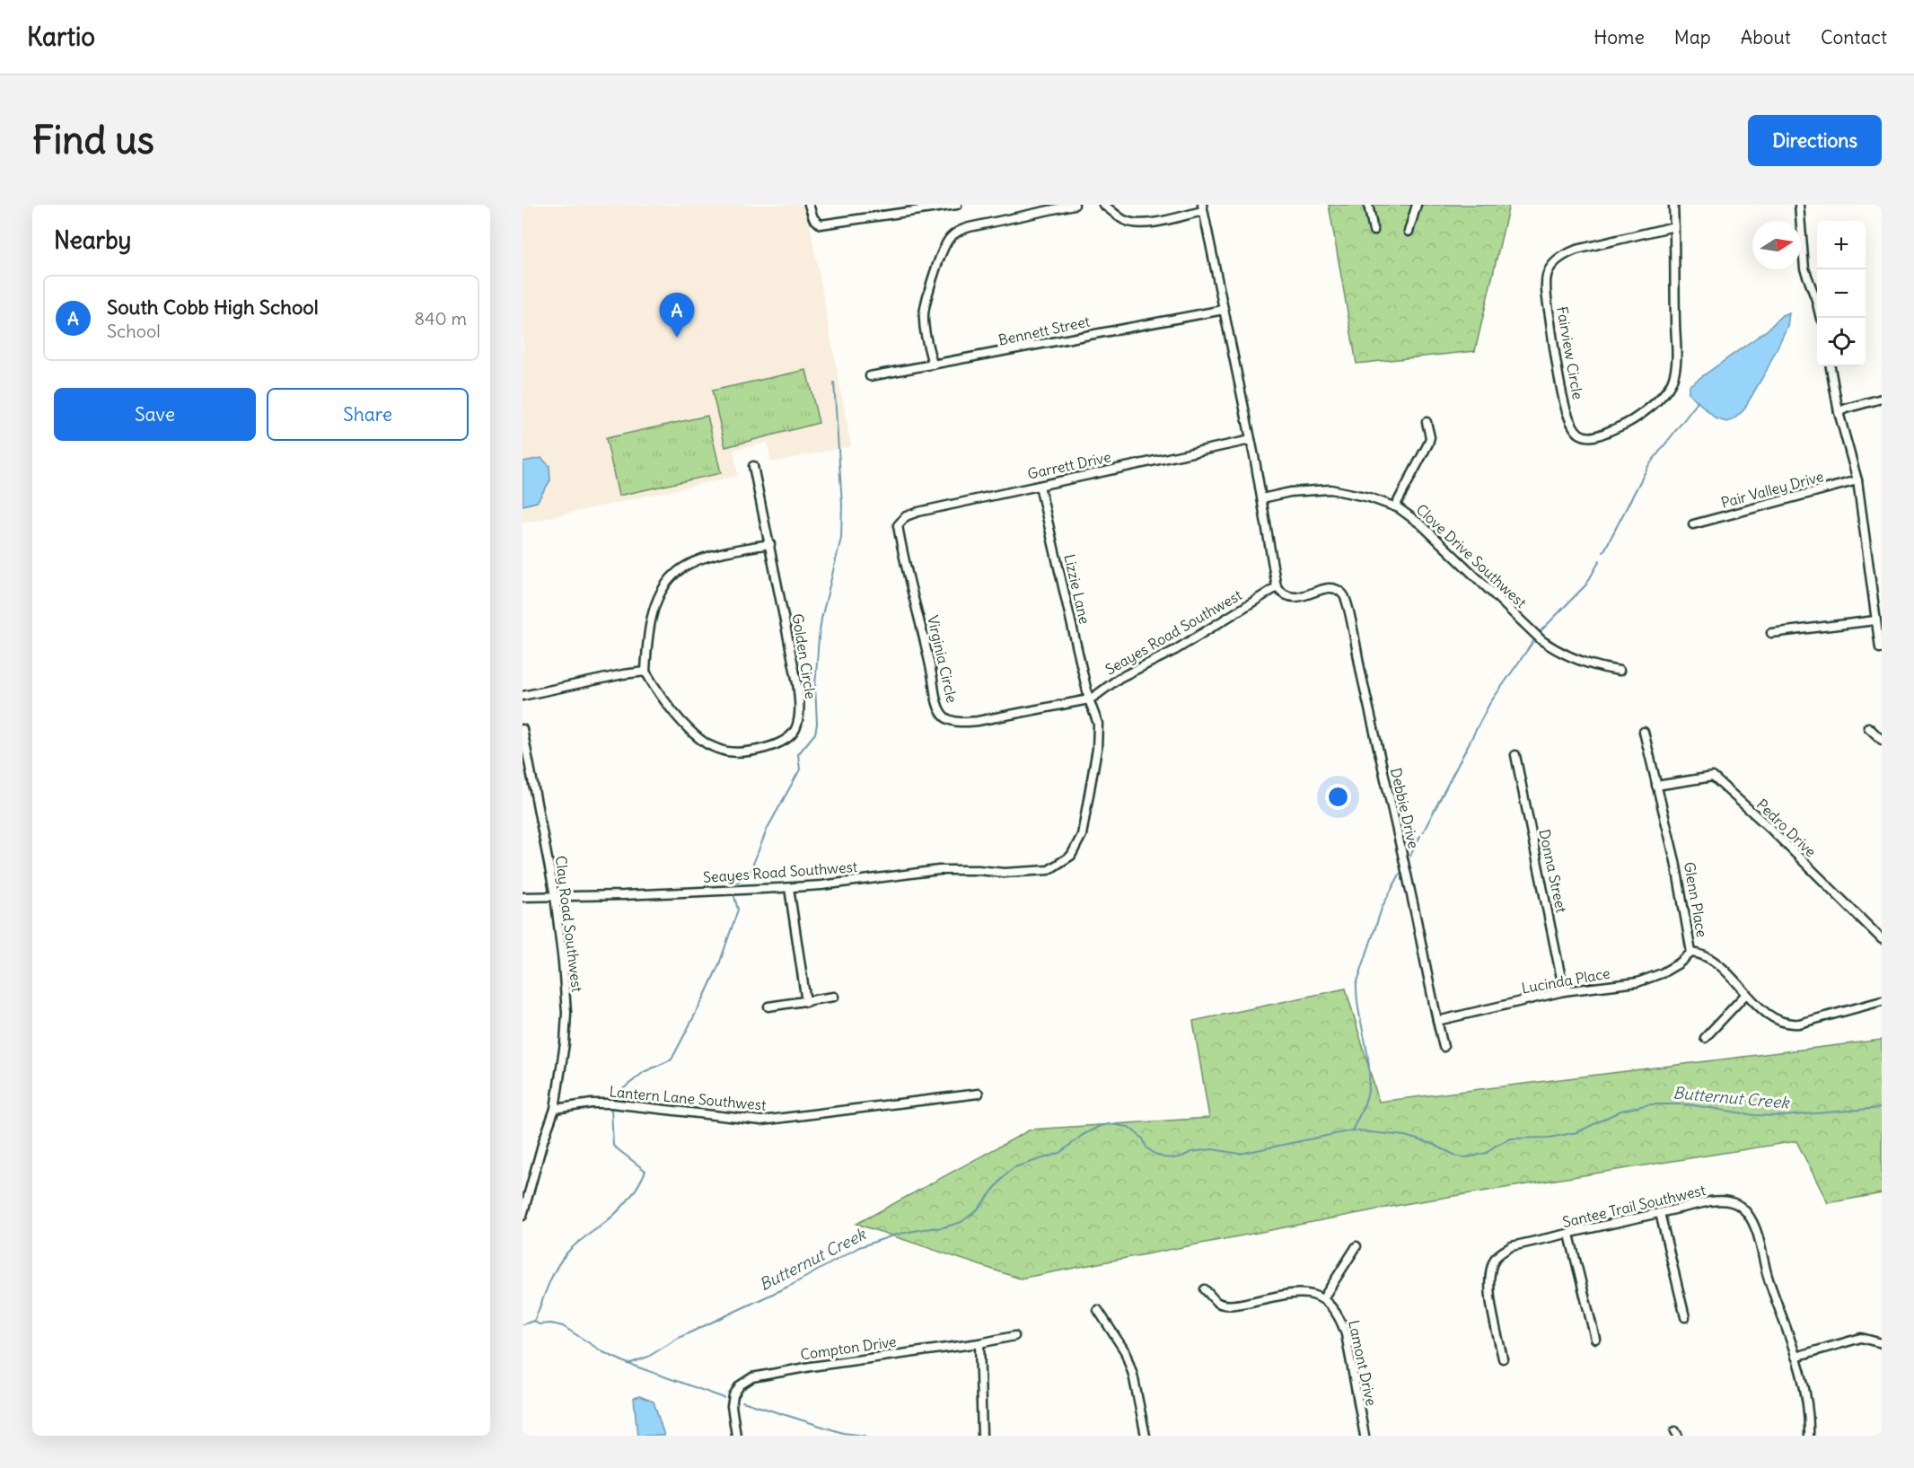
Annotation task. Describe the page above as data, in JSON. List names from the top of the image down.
{
  "streets": {
    "street": [
      "Bennett Street",
      "Fairview Circle",
      "Garrett Drive",
      "Pair Valley Drive",
      "Clove Drive Southwest",
      "Lizzie Lane",
      "Seayes Road Southwest",
      "Golden Circle",
      "Virginia Circle",
      "Debbie Drive",
      "Pedro Drive",
      "Donna Street",
      "Glenn Place",
      "Clay Road Southwest",
      "Lucinda Place",
      "Lantern Lane Southwest",
      "Santee Trail Southwest",
      "Compton Drive",
      "Lamont Drive"
    ]
  },
  "crossings": [
    ["Garrett Drive", "Lizzie Lane"],
    ["Garrett Drive", "Virginia Circle"],
    ["Lizzie Lane", "Seayes Road Southwest"],
    ["Lizzie Lane", "Virginia Circle"],
    ["Seayes Road Southwest", "Virginia Circle"],
    ["Seayes Road Southwest", "Debbie Drive"],
    ["Seayes Road Southwest", "Clay Road Southwest"],
    ["Debbie Drive", "Lucinda Place"],
    ["Pedro Drive", "Glenn Place"],
    ["Donna Street", "Lucinda Place"],
    ["Glenn Place", "Lucinda Place"],
    ["Clay Road Southwest", "Lantern Lane Southwest"]
  ],
  "water": ["Butternut Creek"],
  "north": "right",
  "page": {
    "header": "Kartio",
    "nav": [
      "Home",
      "Map",
      "About",
      "Contact"
    ],
    "buttons": [
      "Directions",
      ["Save", "Share"]
    ],
    "title": "Find us",
    "heading": "Nearby",
    "map_buttons": ["+", "−"],
    "list": [
      {
        "mark": "A",
        "name": "South Cobb High School",
        "note": "School",
        "value": "840 m"
      }
    ],
    "pins": "A"
  }
}
